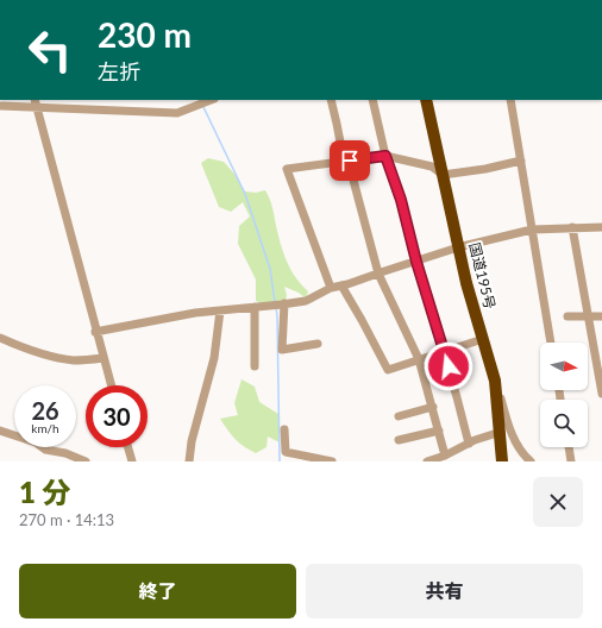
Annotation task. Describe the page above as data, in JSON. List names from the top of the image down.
{
  "streets": {
    "highway": ["国道195号"]
  },
  "north": "right",
  "page": {
    "turn": ["230 m", "左折"],
    "speed": "26 km/h",
    "limit": "30",
    "heading": ["1 分", "270 m · 14:13"],
    "buttons": ["終了", "共有"]
  }
}
